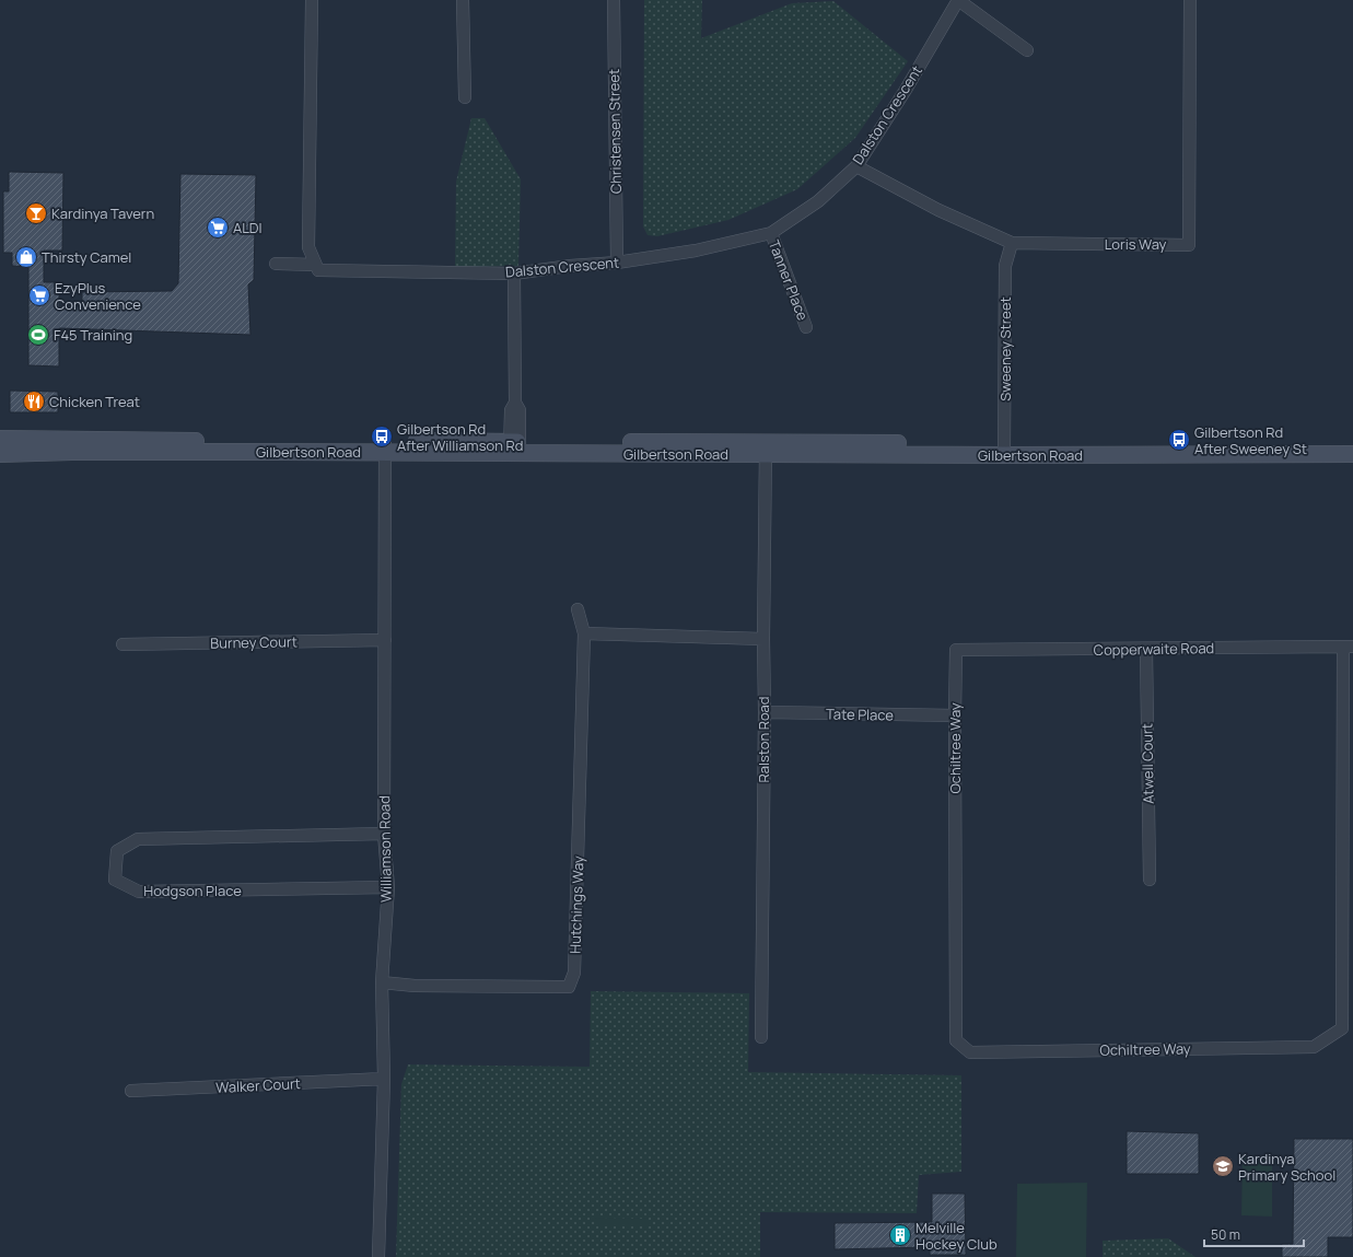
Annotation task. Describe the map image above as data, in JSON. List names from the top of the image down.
{
  "streets": {
    "street": [
      "Dalston Crescent",
      "Christensen Street",
      "Loris Way",
      "Tanner Place",
      "Sweeney Street",
      "Gilbertson Road",
      "Burney Court",
      "Copperwaite Road",
      "Tate Place",
      "Ralston Road",
      "Ochiltree Way",
      "Atwell Court",
      "Williamson Road",
      "Hodgson Place",
      "Hutchings Way",
      "Walker Court"
    ]
  },
  "crossings": [
    ["Dalston Crescent", "Christensen Street"],
    ["Dalston Crescent", "Loris Way"],
    ["Dalston Crescent", "Tanner Place"],
    ["Loris Way", "Sweeney Street"],
    ["Sweeney Street", "Gilbertson Road"],
    ["Gilbertson Road", "Ralston Road"],
    ["Gilbertson Road", "Williamson Road"],
    ["Burney Court", "Williamson Road"],
    ["Copperwaite Road", "Ochiltree Way"],
    ["Copperwaite Road", "Atwell Court"],
    ["Tate Place", "Ralston Road"],
    ["Tate Place", "Ochiltree Way"],
    ["Williamson Road", "Hodgson Place"],
    ["Williamson Road", "Hutchings Way"],
    ["Williamson Road", "Walker Court"]
  ],
  "places": {
    "bar": ["Kardinya Tavern"],
    "supermarket": ["ALDI", "EzyPlus Convenience"],
    "shop": ["Thirsty Camel"],
    "sports": ["F45 Training"],
    "restaurant": ["Chicken Treat"],
    "bus stop": ["Gilbertson Rd After Williamson Rd", "Gilbertson Rd After Sweeney St"],
    "school or university": ["Kardinya Primary School"],
    "building": ["Melville Hockey Club"]
  },
  "scale_bar": "50 m"
}
